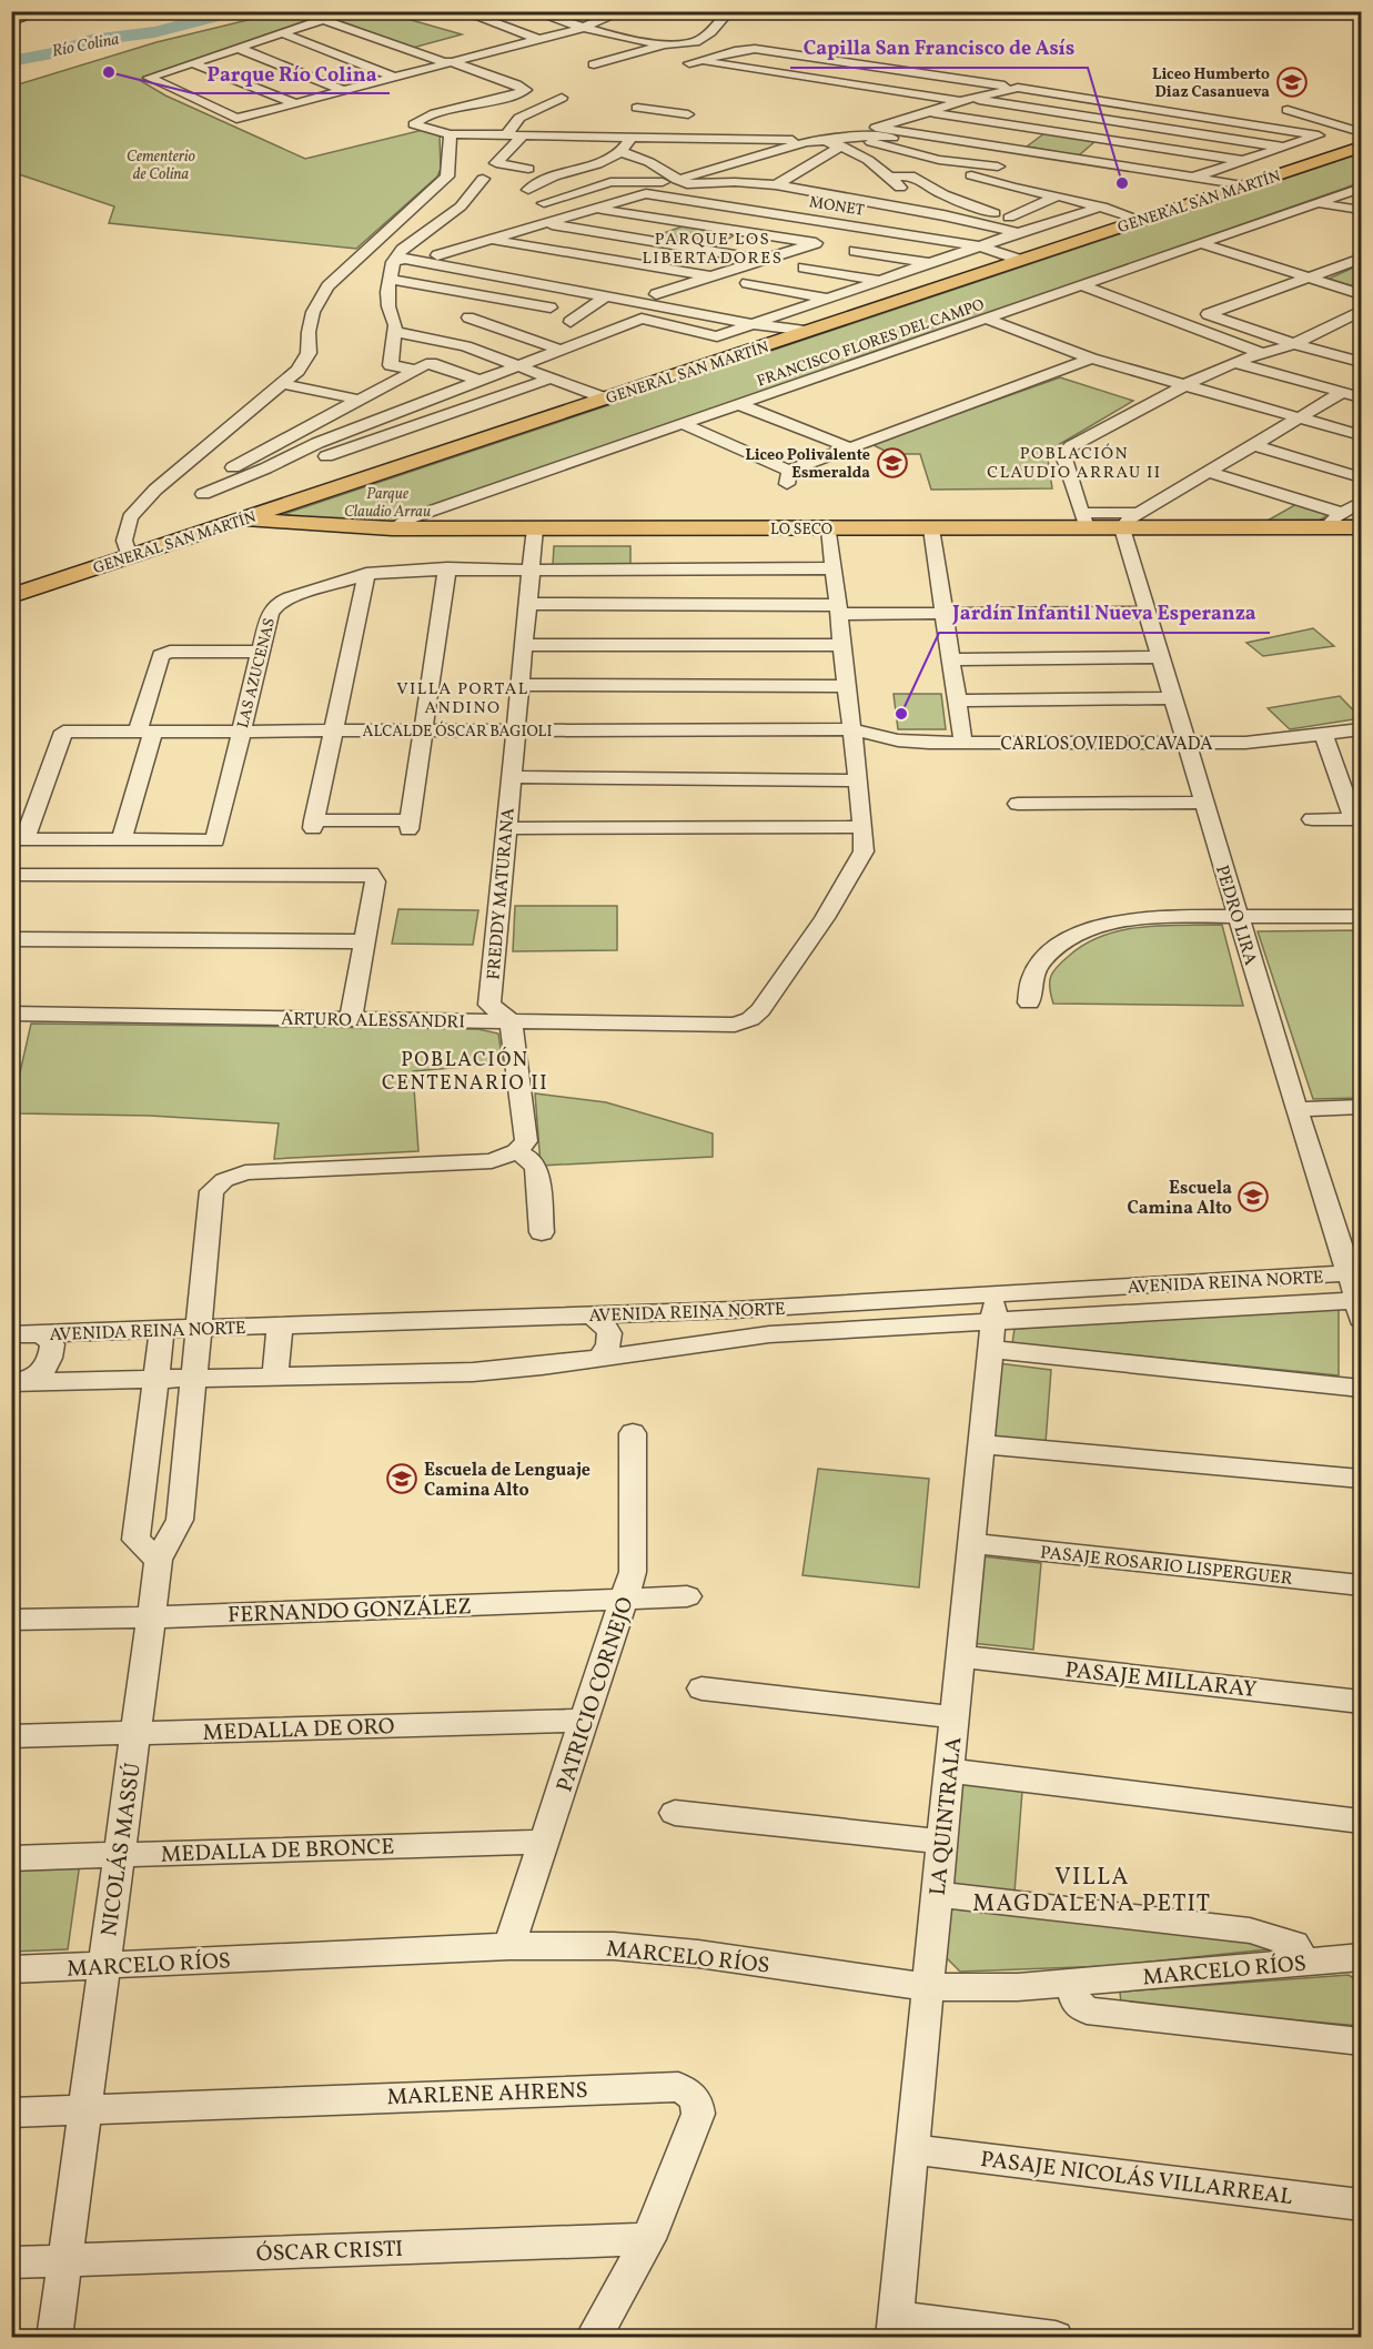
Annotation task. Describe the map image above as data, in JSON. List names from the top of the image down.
{
  "streets": {
    "main road": ["GENERAL SAN MARTÍN", "LO SECO"],
    "street": [
      "MONET",
      "FRANCISCO FLORES DEL CAMPO",
      "LAS AZUCENAS",
      "ALCALDE ÓSCAR BAGIOLI",
      "CARLOS OVIEDO CAVADA",
      "FREDDY MATURANA",
      "PEDRO LIRA",
      "ARTURO ALESSANDRI",
      "AVENIDA REINA NORTE",
      "PASAJE ROSARIO LISPERGUER",
      "FERNANDO GONZÁLEZ",
      "PASAJE MILLARAY",
      "PATRICIO CORNEJO",
      "MEDALLA DE ORO",
      "LA QUINTRALA",
      "NICOLÁS MASSÚ",
      "MEDALLA DE BRONCE",
      "MARCELO RÍOS",
      "MARLENE AHRENS",
      "PASAJE NICOLÁS VILLARREAL",
      "ÓSCAR CRISTI"
    ]
  },
  "crossings": [
    ["GENERAL SAN MARTÍN", "MONET"],
    ["GENERAL SAN MARTÍN", "LO SECO"],
    ["FRANCISCO FLORES DEL CAMPO", "LO SECO"],
    ["LO SECO", "FREDDY MATURANA"],
    ["LO SECO", "PEDRO LIRA"],
    ["LAS AZUCENAS", "ALCALDE ÓSCAR BAGIOLI"],
    ["LAS AZUCENAS", "FREDDY MATURANA"],
    ["ALCALDE ÓSCAR BAGIOLI", "CARLOS OVIEDO CAVADA"],
    ["ALCALDE ÓSCAR BAGIOLI", "FREDDY MATURANA"],
    ["CARLOS OVIEDO CAVADA", "PEDRO LIRA"],
    ["FREDDY MATURANA", "ARTURO ALESSANDRI"],
    ["PEDRO LIRA", "AVENIDA REINA NORTE"],
    ["AVENIDA REINA NORTE", "LA QUINTRALA"],
    ["AVENIDA REINA NORTE", "NICOLÁS MASSÚ"],
    ["PASAJE ROSARIO LISPERGUER", "LA QUINTRALA"],
    ["FERNANDO GONZÁLEZ", "PATRICIO CORNEJO"],
    ["FERNANDO GONZÁLEZ", "NICOLÁS MASSÚ"],
    ["PASAJE MILLARAY", "LA QUINTRALA"],
    ["PATRICIO CORNEJO", "MEDALLA DE ORO"],
    ["PATRICIO CORNEJO", "MEDALLA DE BRONCE"],
    ["PATRICIO CORNEJO", "MARCELO RÍOS"],
    ["MEDALLA DE ORO", "NICOLÁS MASSÚ"],
    ["LA QUINTRALA", "MARCELO RÍOS"],
    ["LA QUINTRALA", "PASAJE NICOLÁS VILLARREAL"],
    ["NICOLÁS MASSÚ", "MEDALLA DE BRONCE"],
    ["NICOLÁS MASSÚ", "MARCELO RÍOS"],
    ["NICOLÁS MASSÚ", "MARLENE AHRENS"],
    ["NICOLÁS MASSÚ", "ÓSCAR CRISTI"],
    ["MARLENE AHRENS", "ÓSCAR CRISTI"]
  ],
  "districts": [
    "PARQUE LOS LIBERTADORES",
    "POBLACIÓN CLAUDIO ARRAU II",
    "VILLA PORTAL ANDINO",
    "POBLACIÓN CENTENARIO II",
    "VILLA MAGDALENA PETIT"
  ],
  "water": ["Río Colina"],
  "parks": ["Cementerio de Colina", "Parque Claudio Arrau"],
  "places": {
    "other": ["Parque Río Colina", "Capilla San Francisco de Asís", "Jardín Infantil Nueva Esperanza"],
    "school or university": [
      "Liceo Humberto Diaz Casanueva",
      "Liceo Polivalente Esmeralda",
      "Escuela Camina Alto",
      "Escuela de Lenguaje Camina Alto"
    ]
  }
}
